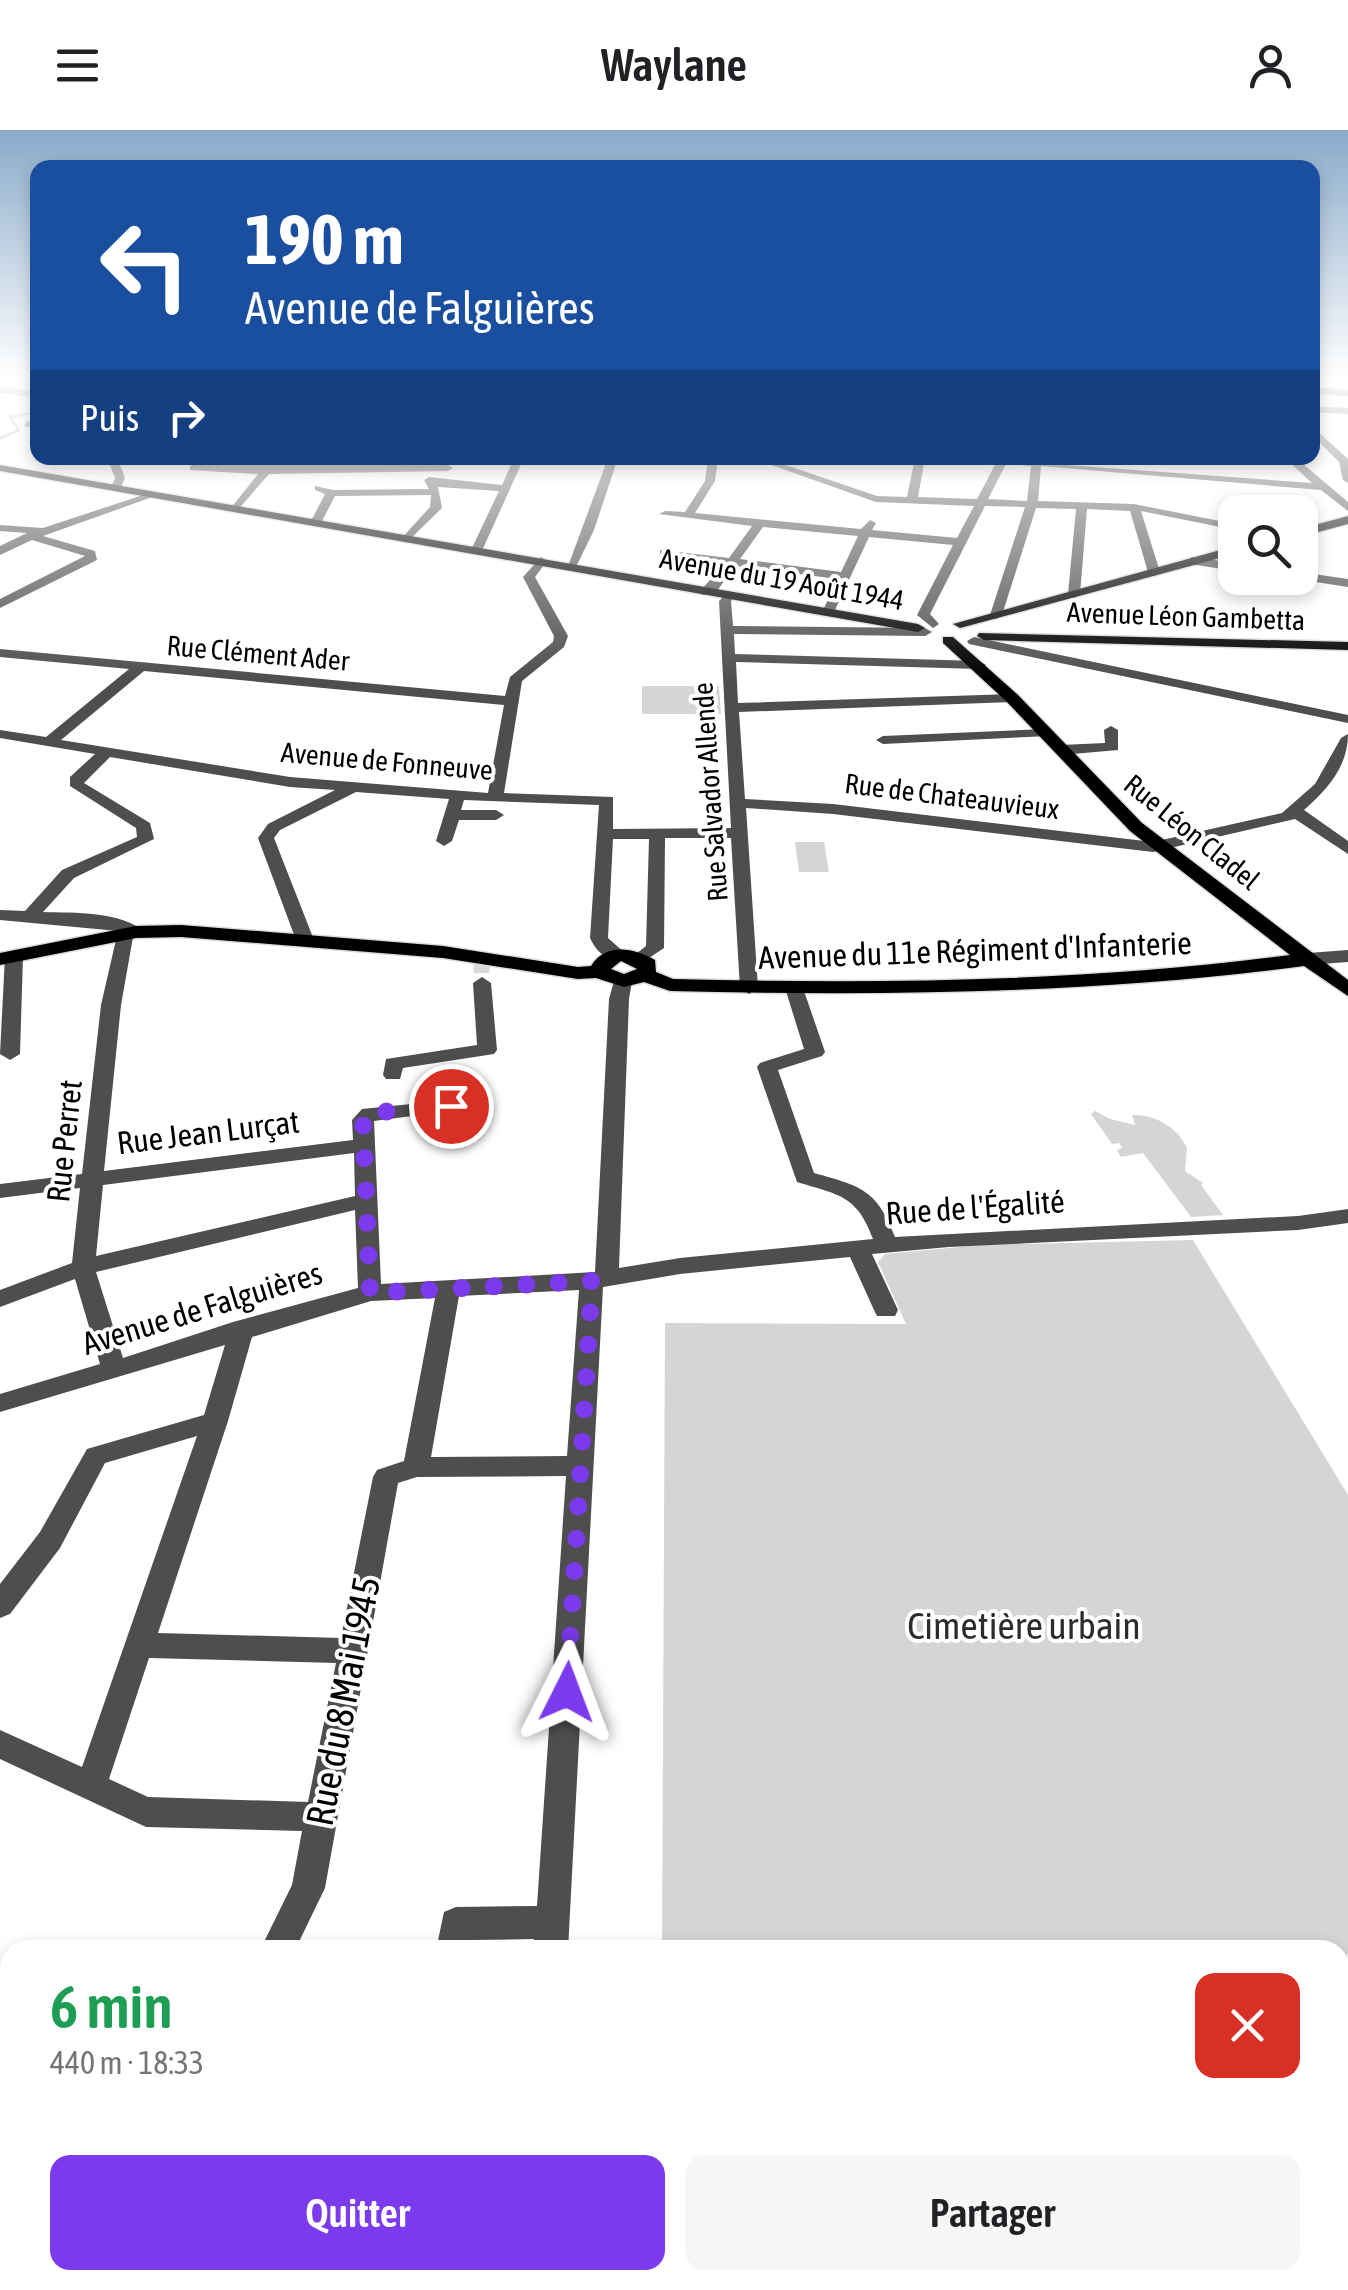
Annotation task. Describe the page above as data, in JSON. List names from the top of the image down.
{
  "streets": {
    "main road": [
      "Avenue du 19 Août 1944",
      "Avenue Léon Gambetta",
      "Rue Léon Cladel",
      "Avenue du 11e Régiment d'Infanterie"
    ],
    "street": [
      "Rue Clément Ader",
      "Avenue de Fonneuve",
      "Rue Salvador Allende",
      "Rue de Chateauvieux",
      "Rue Jean Lurçat",
      "Rue Perret",
      "Rue de l'Égalité",
      "Avenue de Falguières",
      "Rue du 8 Mai 1945"
    ]
  },
  "crossings": [
    ["Avenue du 19 Août 1944", "Rue Salvador Allende"],
    ["Avenue du 19 Août 1944", "Rue Léon Cladel"],
    ["Avenue Léon Gambetta", "Rue Léon Cladel"],
    ["Rue Salvador Allende", "Rue de Chateauvieux"],
    ["Rue Salvador Allende", "Avenue du 11e Régiment d'Infanterie"],
    ["Rue de Chateauvieux", "Rue Léon Cladel"],
    ["Rue Léon Cladel", "Avenue du 11e Régiment d'Infanterie"],
    ["Rue Jean Lurçat", "Rue Perret"],
    ["Rue de l'Égalité", "Avenue de Falguières"]
  ],
  "parks": ["Cimetière urbain"],
  "page": {
    "header": "Waylane",
    "turn": ["190 m", "Avenue de Falguières"],
    "then": "Puis",
    "heading": ["6 min", "440 m · 18:33"],
    "buttons": ["Quitter", "Partager"]
  }
}
